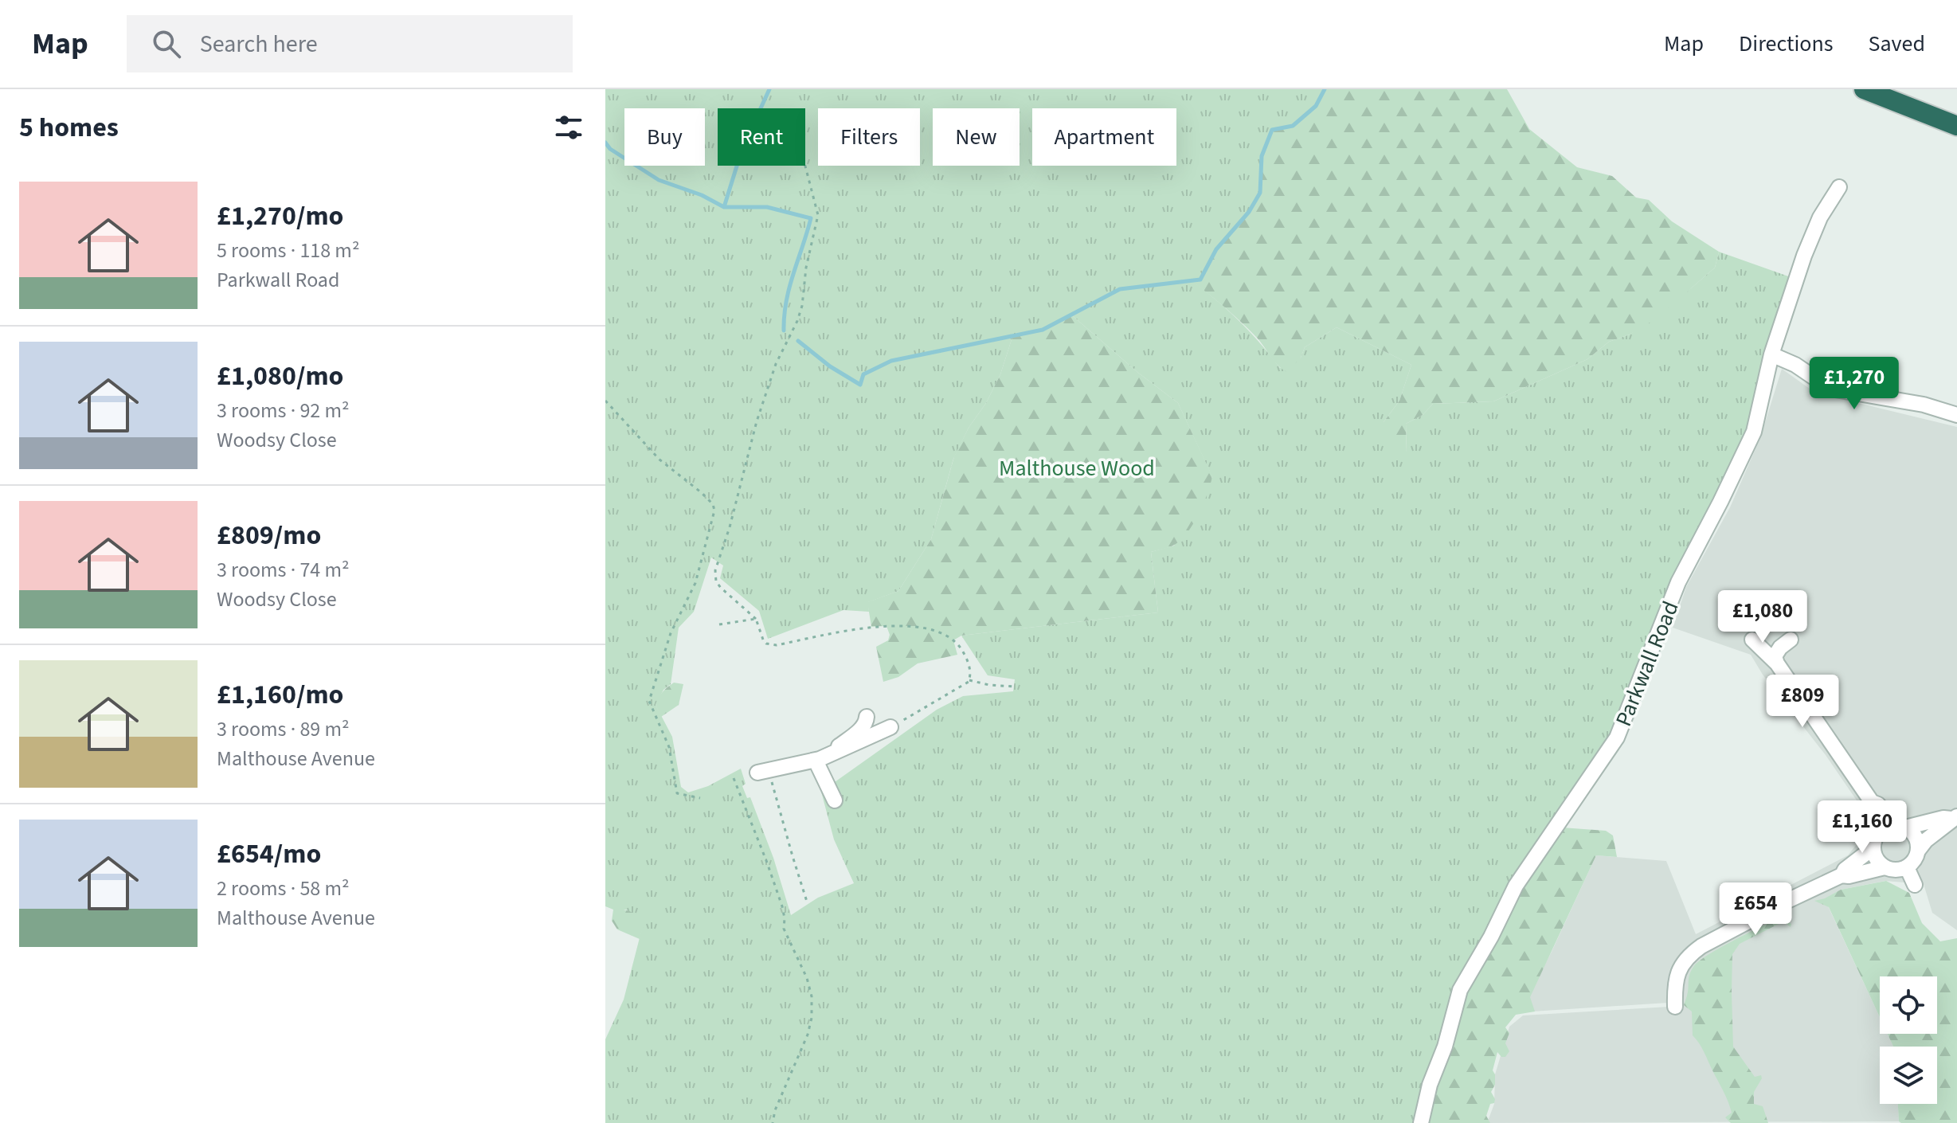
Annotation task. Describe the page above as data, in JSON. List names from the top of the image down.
{
  "streets": {
    "street": ["Parkwall Road"]
  },
  "parks": ["Malthouse Wood"],
  "page": {
    "header": "Map",
    "search": "Search here",
    "nav": ["Map", "Directions", "Saved"],
    "heading": "5 homes",
    "chip": [
      "Buy",
      "Rent",
      "Filters",
      "New",
      "Apartment"
    ],
    "list": [
      {
        "name": "£1,270/mo",
        "note": "5 rooms · 118 m² · Parkwall Road"
      },
      {
        "name": "£1,080/mo",
        "note": "3 rooms · 92 m² · Woodsy Close"
      },
      {
        "name": "£809/mo",
        "note": "3 rooms · 74 m² · Woodsy Close"
      },
      {
        "name": "£1,160/mo",
        "note": "3 rooms · 89 m² · Malthouse Avenue"
      },
      {
        "name": "£654/mo",
        "note": "2 rooms · 58 m² · Malthouse Avenue"
      }
    ],
    "price": [
      "£1,270",
      "£1,080",
      "£809",
      "£1,160",
      "£654"
    ]
  }
}
